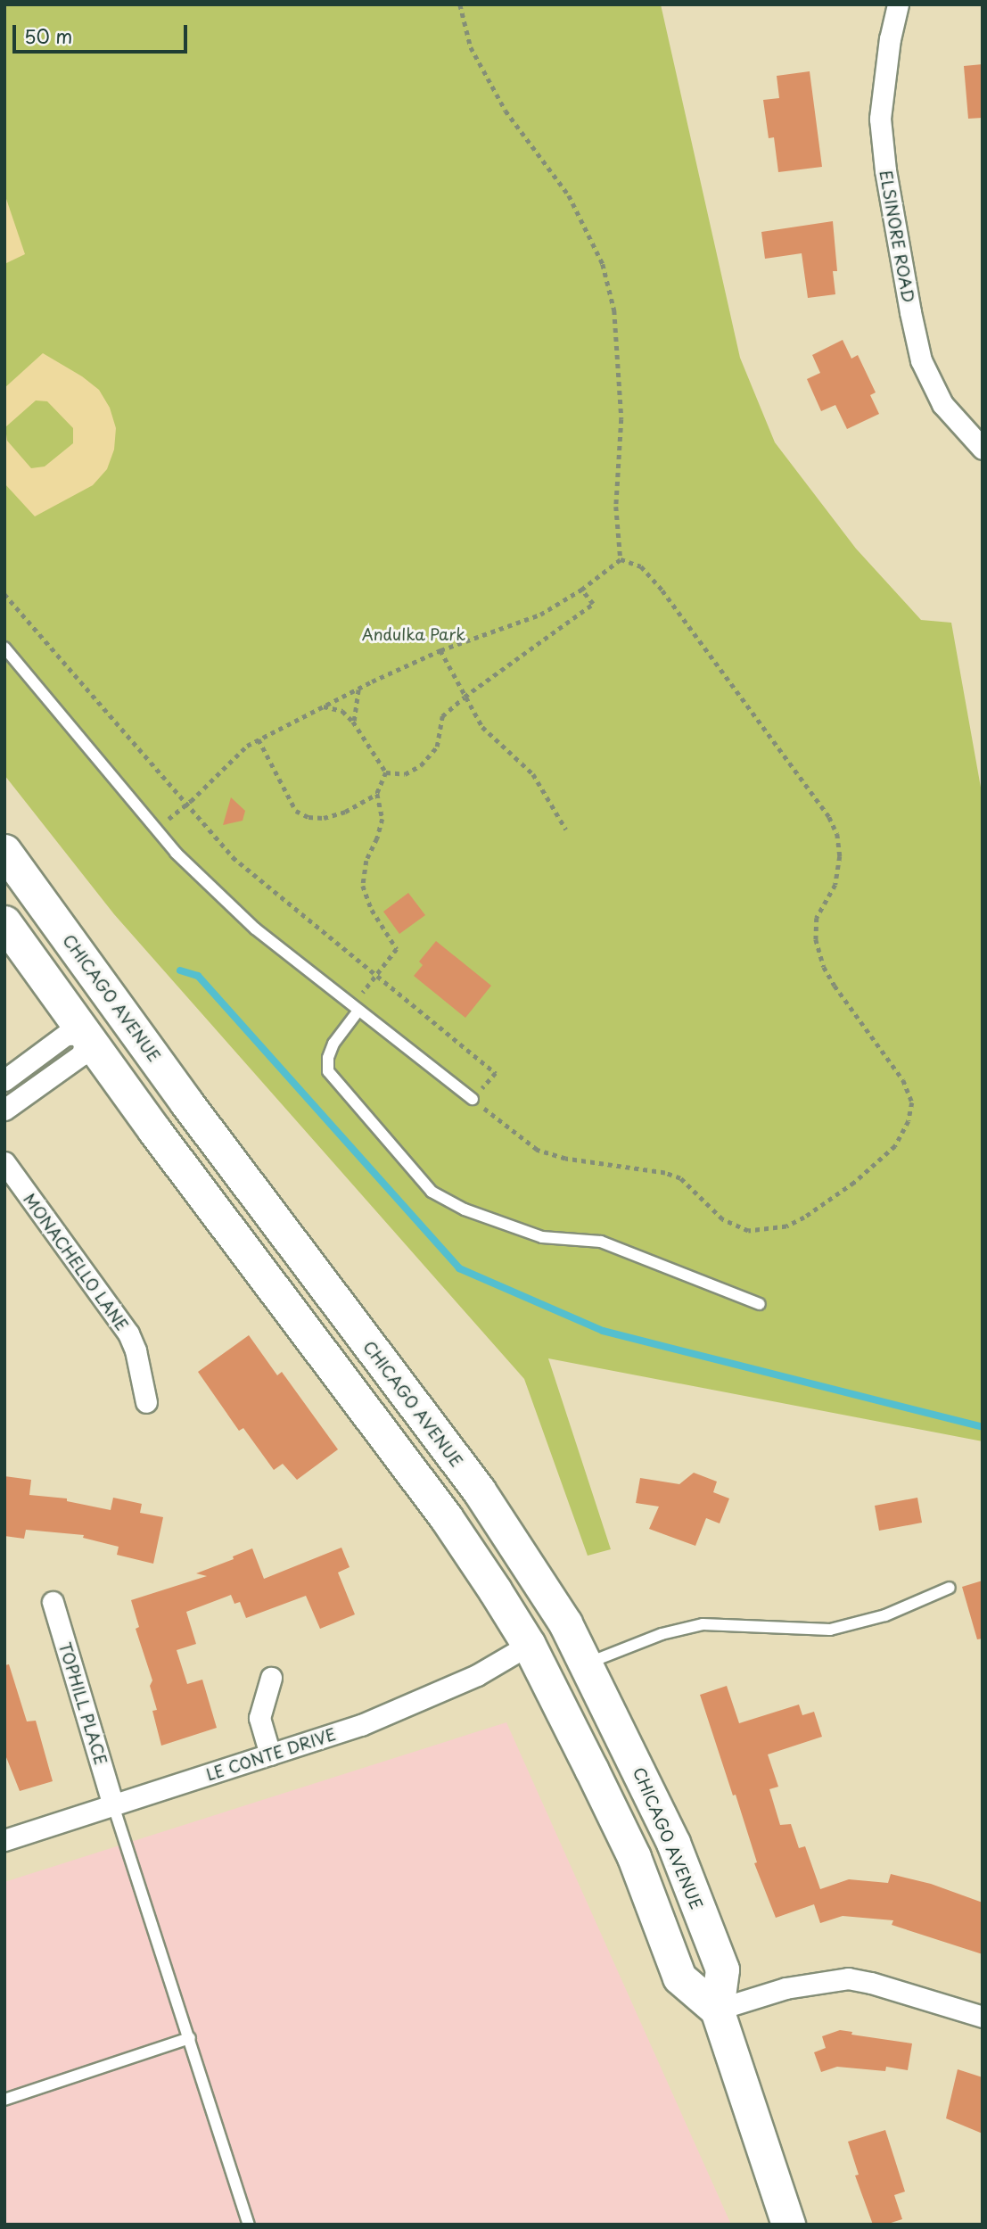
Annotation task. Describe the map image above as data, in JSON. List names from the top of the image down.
{
  "streets": {
    "main road": ["CHICAGO AVENUE"],
    "street": [
      "ELSINORE ROAD",
      "MONACHELLO LANE",
      "TOPHILL PLACE",
      "LE CONTE DRIVE"
    ]
  },
  "crossings": [
    ["TOPHILL PLACE", "LE CONTE DRIVE"]
  ],
  "parks": ["Andulka Park"],
  "scale_bar": "50 m"
}
